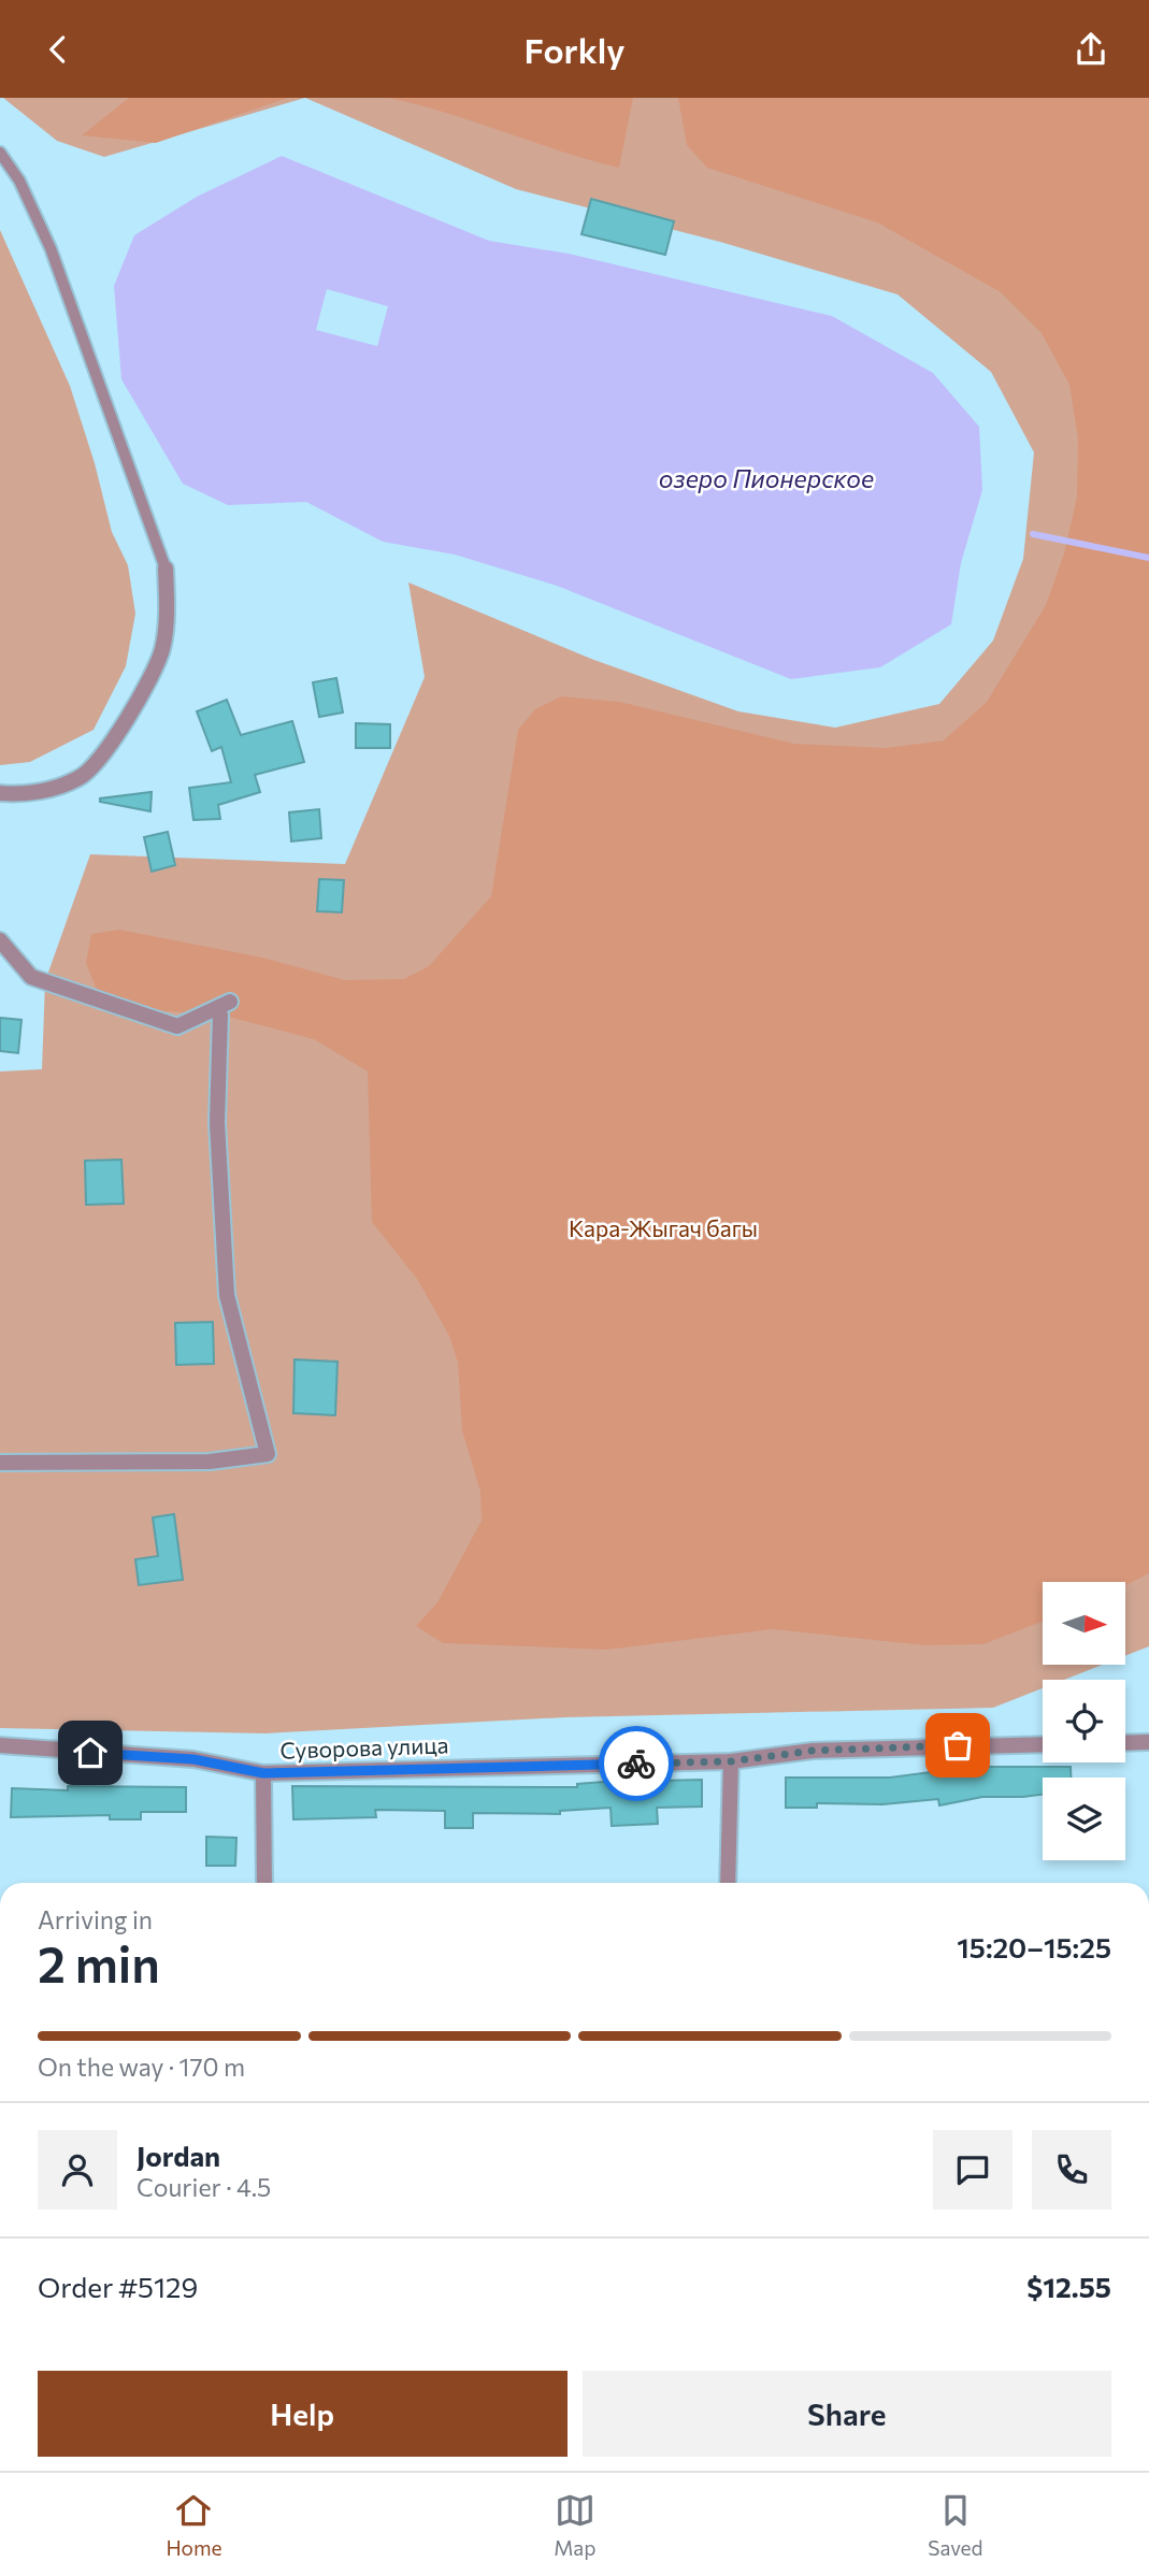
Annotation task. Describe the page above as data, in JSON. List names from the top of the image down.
{
  "streets": {
    "street": ["Суворова улица"]
  },
  "water": ["озеро Пионерское"],
  "parks": ["Кара-Жыгач багы"],
  "north": "right",
  "page": {
    "header": "Forkly",
    "heading": ["2 min", "Arriving in", "15:20–15:25"],
    "panel": [
      "Jordan",
      "Courier · 4.5",
      "Order #5129",
      "$12.55"
    ],
    "bar": "On the way · 170 m",
    "buttons": ["Help", "Share"],
    "tabs": ["Home", "Map", "Saved"]
  }
}
